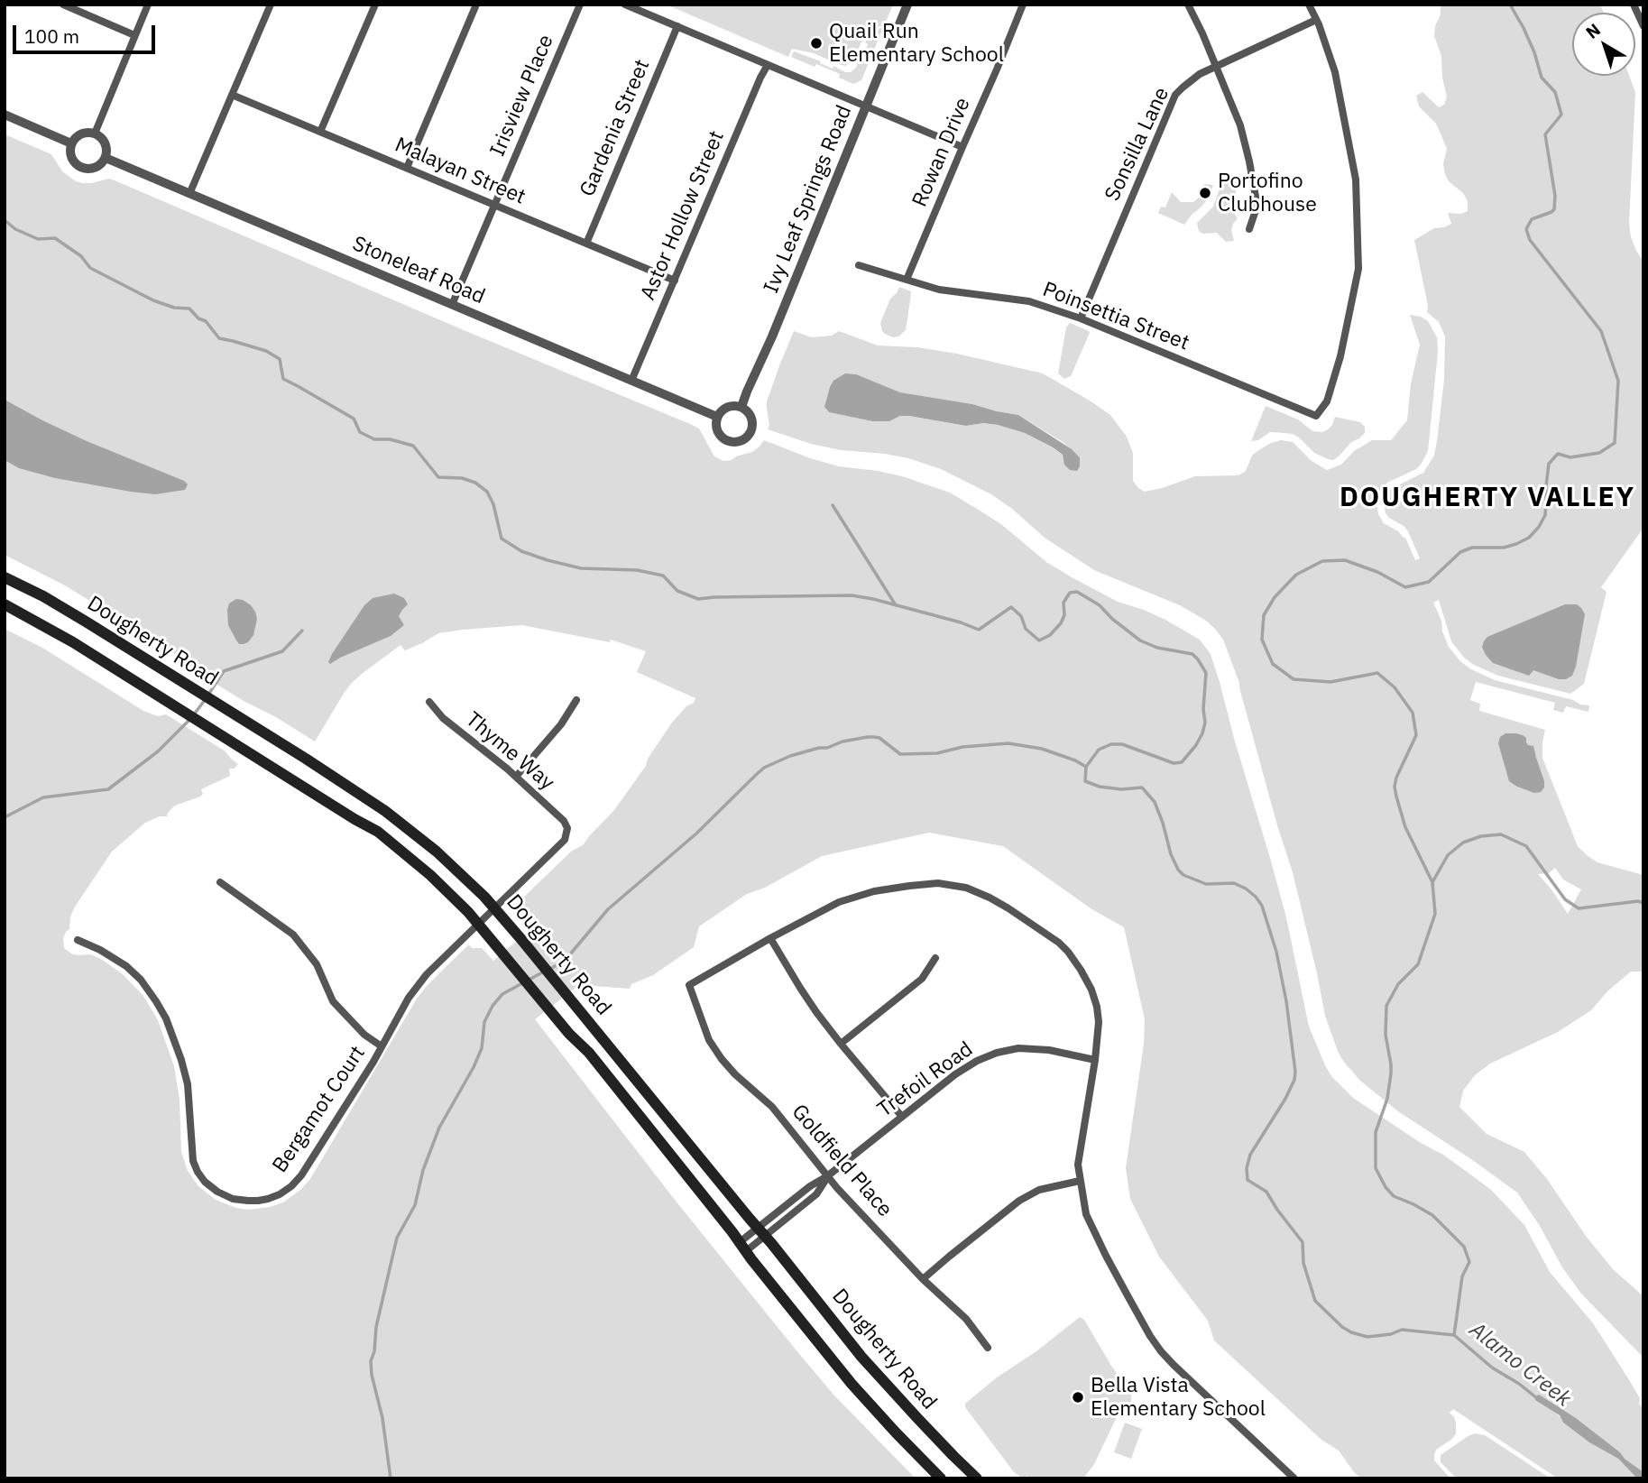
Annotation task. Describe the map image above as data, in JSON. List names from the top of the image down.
{
  "streets": {
    "main road": ["Dougherty Road"],
    "street": [
      "Irisview Place",
      "Gardenia Street",
      "Sonsilla Lane",
      "Rowan Drive",
      "Malayan Street",
      "Ivy Leaf Springs Road",
      "Astor Hollow Street",
      "Stoneleaf Road",
      "Poinsettia Street",
      "Thyme Way",
      "Trefoil Road",
      "Bergamot Court",
      "Goldfield Place"
    ]
  },
  "crossings": [
    ["Irisview Place", "Malayan Street"],
    ["Irisview Place", "Stoneleaf Road"],
    ["Gardenia Street", "Malayan Street"],
    ["Sonsilla Lane", "Poinsettia Street"],
    ["Rowan Drive", "Poinsettia Street"],
    ["Malayan Street", "Astor Hollow Street"],
    ["Ivy Leaf Springs Road", "Stoneleaf Road"],
    ["Astor Hollow Street", "Stoneleaf Road"],
    ["Dougherty Road", "Trefoil Road"],
    ["Dougherty Road", "Bergamot Court"],
    ["Thyme Way", "Bergamot Court"],
    ["Trefoil Road", "Goldfield Place"]
  ],
  "districts": ["DOUGHERTY VALLEY"],
  "water": ["Alamo Creek"],
  "places": ["Quail Run Elementary School", "Portofino Clubhouse", "Bella Vista Elementary School"],
  "scale_bar": "100 m",
  "north": "top left"
}
